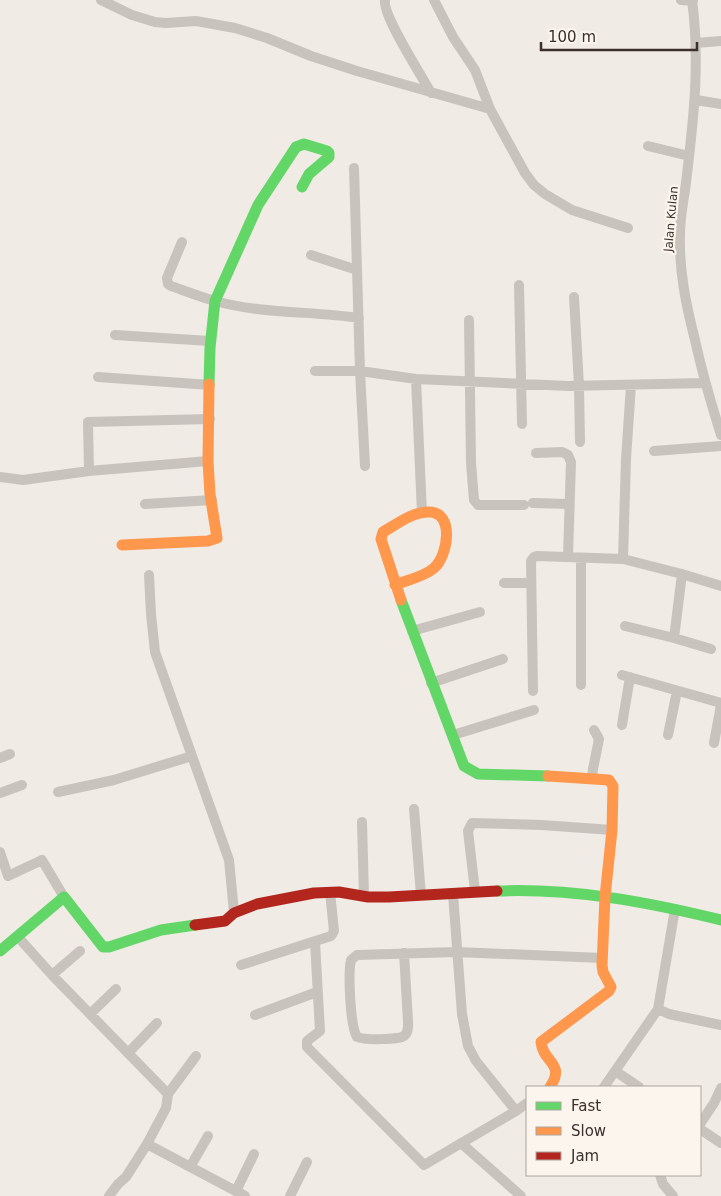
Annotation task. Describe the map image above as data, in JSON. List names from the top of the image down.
{
  "streets": {
    "street": ["Jalan Kulan"]
  },
  "legend": ["Fast", "Slow", "Jam"],
  "scale_bar": "100 m"
}
